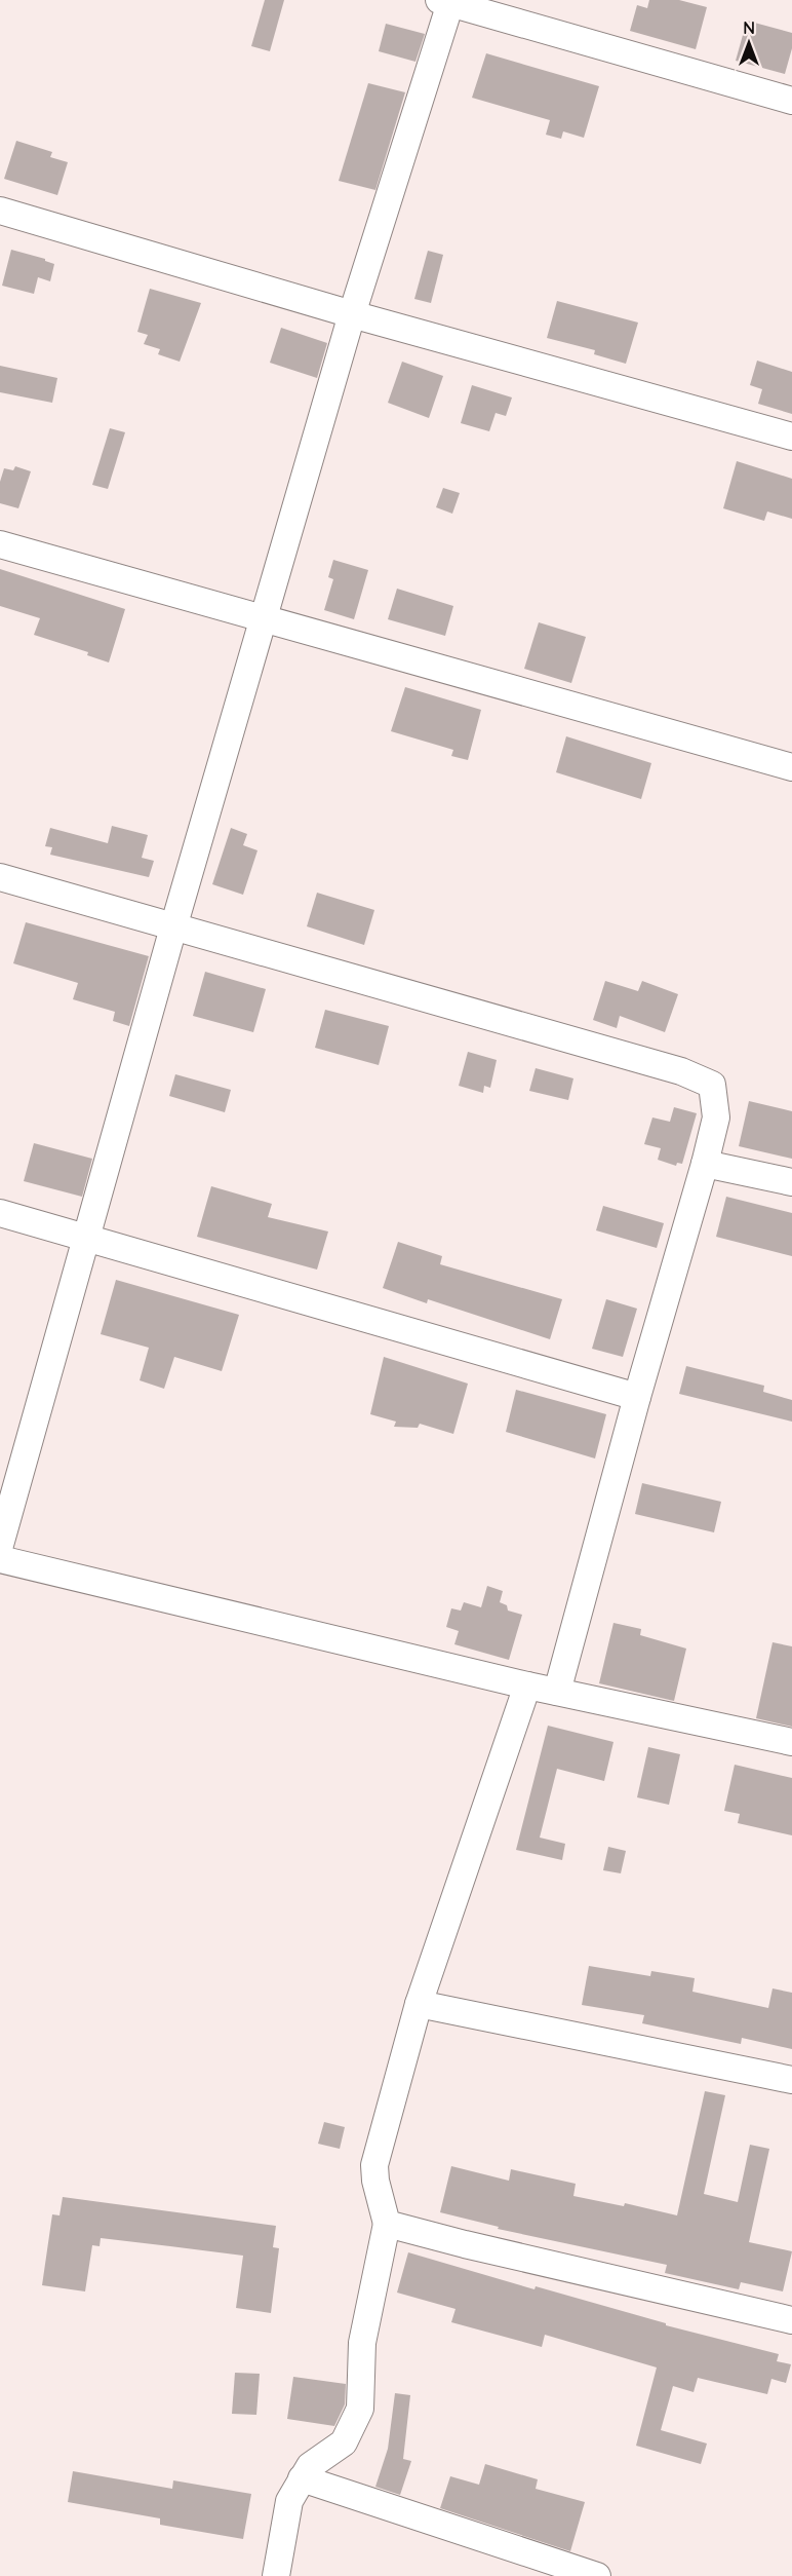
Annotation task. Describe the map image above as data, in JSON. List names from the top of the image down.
{
  "north": "top"
}
